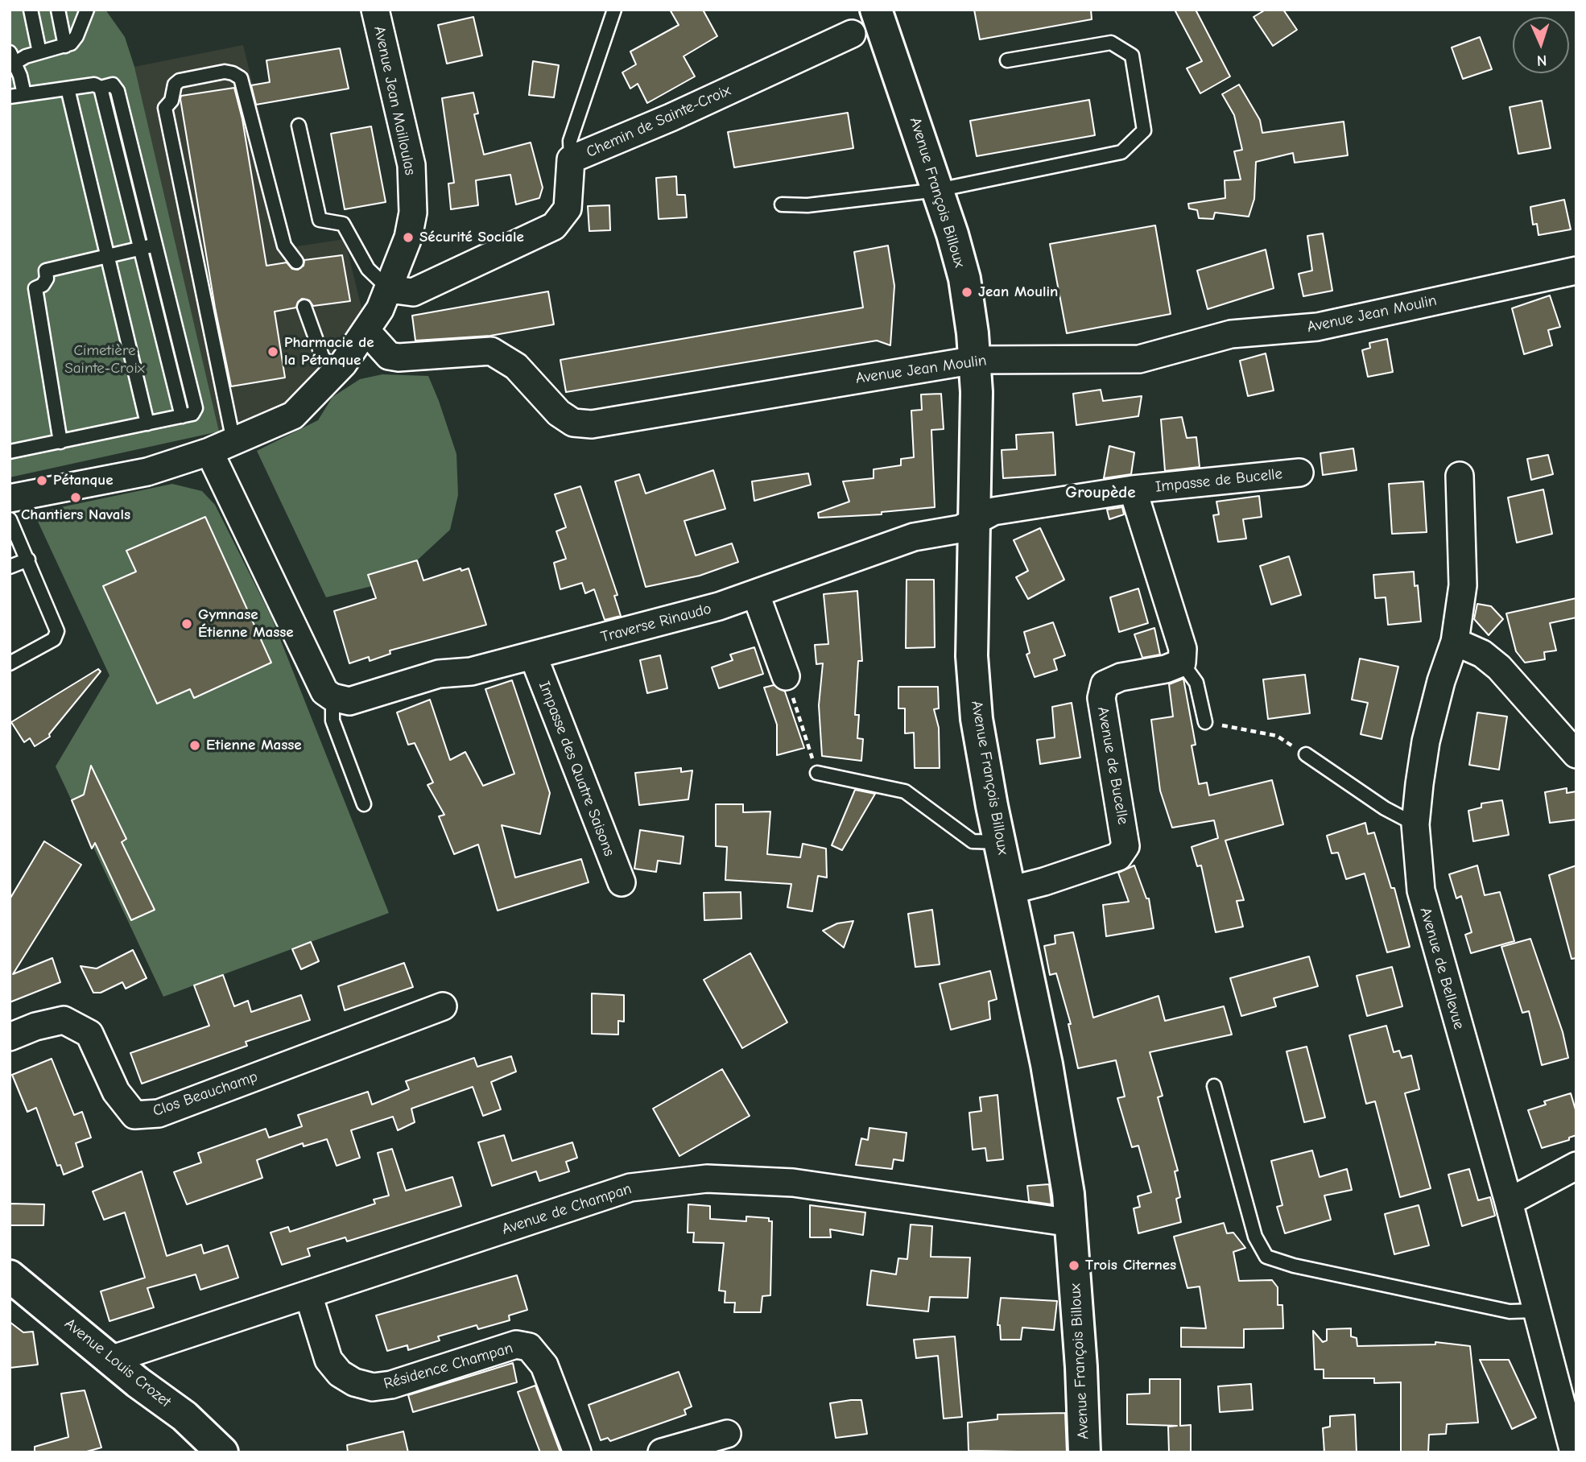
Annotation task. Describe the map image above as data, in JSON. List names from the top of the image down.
{
  "streets": {
    "street": [
      "Avenue Jean Mailloulas",
      "Chemin de Sainte-Croix",
      "Avenue François Billoux",
      "Avenue Jean Moulin",
      "Impasse de Bucelle",
      "Traverse Rinaudo",
      "Avenue de Bucelle",
      "Impasse des Quatre Saisons",
      "Avenue de Bellevue",
      "Clos Beauchamp",
      "Avenue de Champan",
      "Avenue Louis Crozet",
      "Résidence Champan"
    ]
  },
  "crossings": [
    ["Avenue Jean Mailloulas", "Chemin de Sainte-Croix"],
    ["Avenue Jean Mailloulas", "Avenue Jean Moulin"],
    ["Avenue François Billoux", "Avenue Jean Moulin"],
    ["Avenue François Billoux", "Impasse de Bucelle"],
    ["Avenue François Billoux", "Traverse Rinaudo"],
    ["Avenue François Billoux", "Avenue de Bucelle"],
    ["Avenue François Billoux", "Avenue de Champan"],
    ["Impasse de Bucelle", "Traverse Rinaudo"],
    ["Traverse Rinaudo", "Impasse des Quatre Saisons"],
    ["Avenue de Champan", "Avenue Louis Crozet"],
    ["Avenue de Champan", "Résidence Champan"]
  ],
  "districts": ["Groupède"],
  "parks": ["Cimetière Sainte-Croix"],
  "places": [
    "Sécurité Sociale",
    "Jean Moulin",
    "Pharmacie de la Pétanque",
    "Pétanque",
    "Chantiers Navals",
    "Gymnase Étienne Masse",
    "Etienne Masse",
    "Trois Citernes"
  ],
  "north": "bottom"
}
